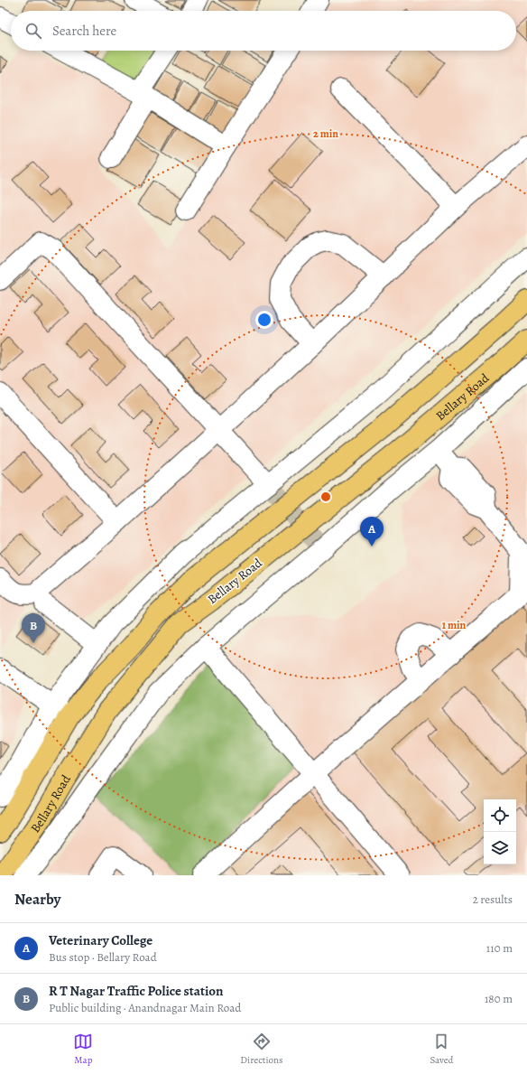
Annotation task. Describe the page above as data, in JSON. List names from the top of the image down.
{
  "streets": {
    "highway": ["Bellary Road"]
  },
  "page": {
    "search": "Search here",
    "pins": ["A", "B"],
    "heading": ["Nearby", "2 results"],
    "list": [
      {
        "mark": "A",
        "name": "Veterinary College",
        "note": "Bus stop · Bellary Road",
        "value": "110 m"
      },
      {
        "mark": "B",
        "name": "R T Nagar Traffic Police station",
        "note": "Public building · Anandnagar Main Road",
        "value": "180 m"
      }
    ],
    "nav": ["Map", "Directions", "Saved"]
  },
  "rings": ["2 min", "1 min"]
}
